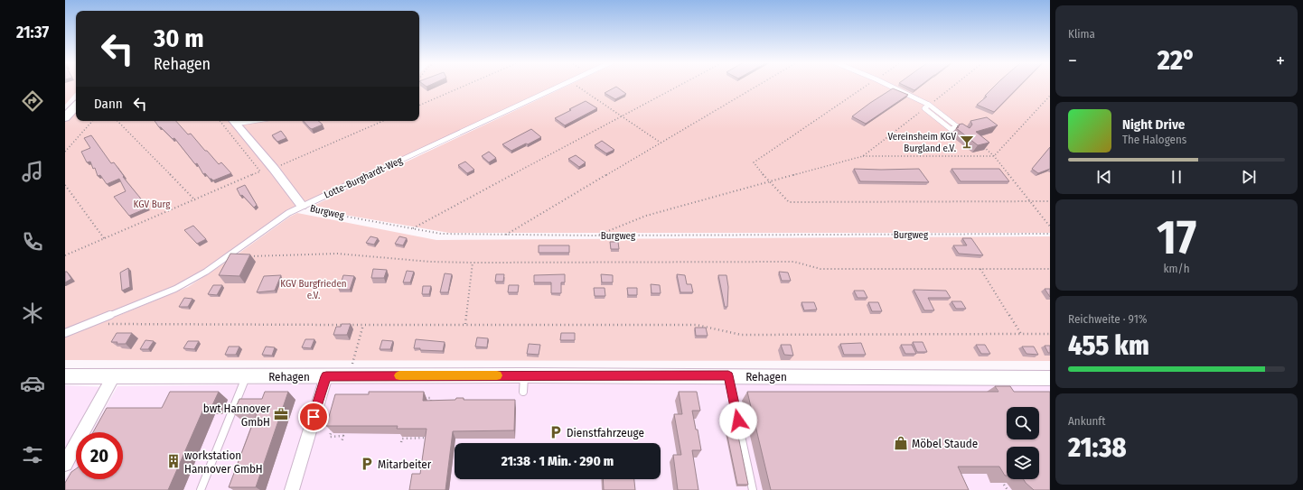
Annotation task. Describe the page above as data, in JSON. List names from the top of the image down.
{
  "streets": {
    "street": ["Burgweg", "Rehagen"],
    "lane": ["Lotte-Burghardt-Weg"]
  },
  "crossings": [
    ["Lotte-Burghardt-Weg", "Burgweg"]
  ],
  "parks": ["KGV Burg", "KGV Burgfrieden e.V."],
  "places": {
    "bar": ["Vereinsheim KGV Burgland e.V."],
    "office": ["bwt Hannover GmbH"],
    "parking": ["Dienstfahrzeuge", "Mitarbeiter"],
    "shop": ["Möbel Staude"],
    "building": ["workstation Hannover GmbH"]
  },
  "page": {
    "tabs": "21:37",
    "tile": [
      "Klima",
      ["17", "km/h"],
      ["Reichweite · 91%", "455 km"],
      ["Ankunft", "21:38"]
    ],
    "turn": ["30 m", "Rehagen"],
    "heat": ["−", "22°", "+"],
    "then": "Dann",
    "song": ["Night Drive", "The Halogens"],
    "limit": "20",
    "trip": "21:38 · 1 Min. · 290 m"
  }
}
